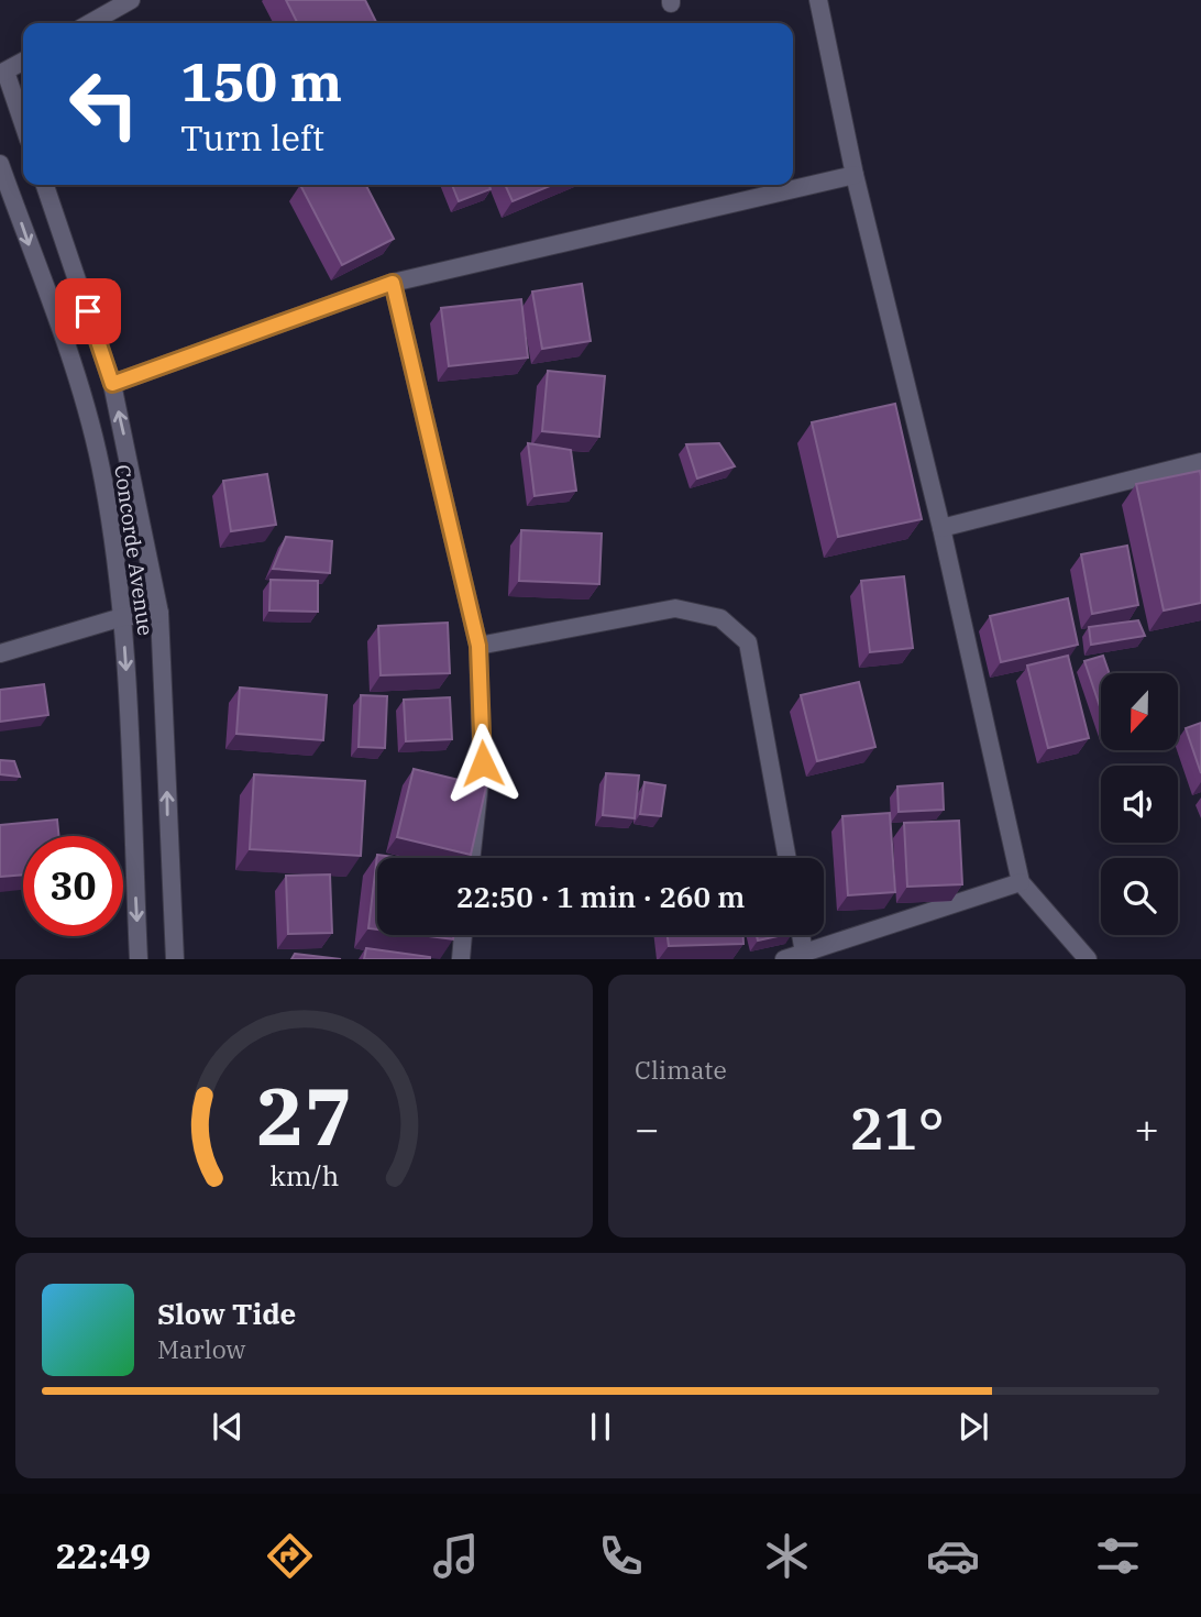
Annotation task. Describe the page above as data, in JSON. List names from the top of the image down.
{
  "streets": {
    "street": ["Concorde Avenue"]
  },
  "north": "bottom",
  "page": {
    "turn": ["150 m", "Turn left"],
    "limit": "30",
    "trip": "22:50 · 1 min · 260 m",
    "tile": "Climate",
    "heat": ["−", "21°", "+"],
    "song": ["Slow Tide", "Marlow"],
    "tabs": "22:49",
    "gauge": ["27", "km/h"]
  }
}
